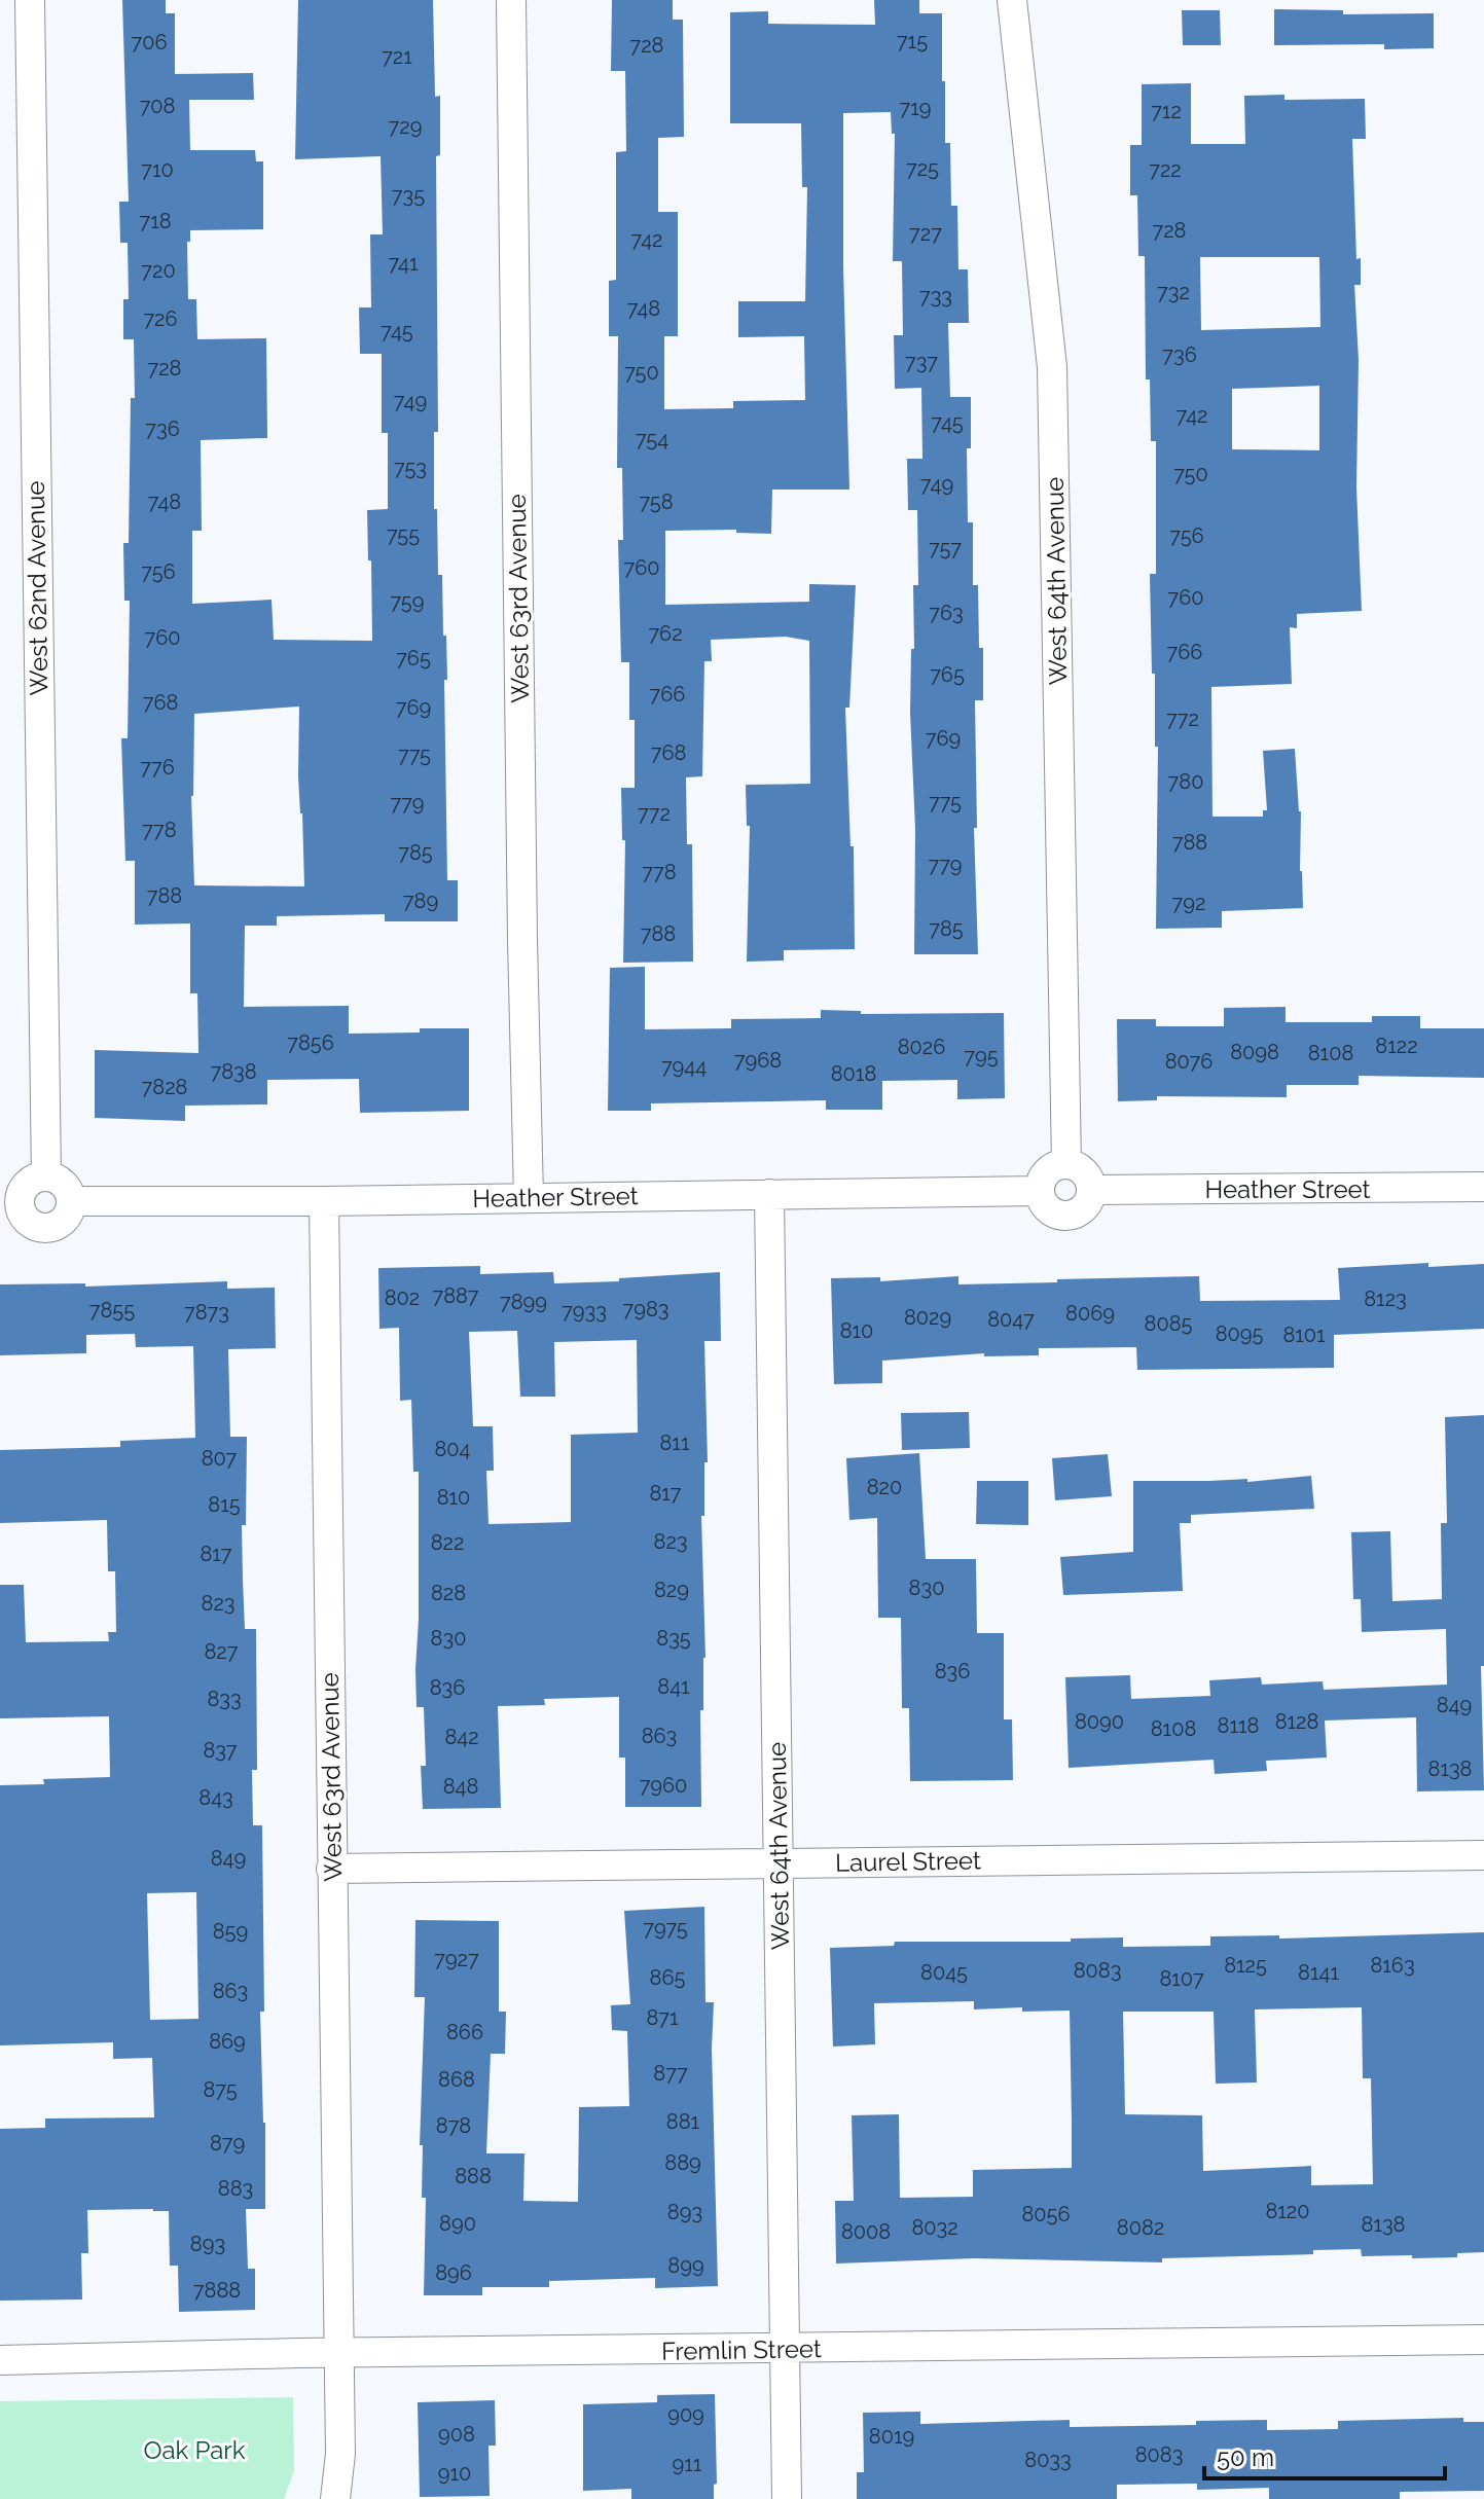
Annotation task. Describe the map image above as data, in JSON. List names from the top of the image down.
{
  "streets": {
    "street": [
      "West 64th Avenue",
      "West 62nd Avenue",
      "West 63rd Avenue",
      "Heather Street",
      "Laurel Street",
      "Fremlin Street"
    ]
  },
  "crossings": [
    ["West 64th Avenue", "Heather Street"],
    ["West 64th Avenue", "Laurel Street"],
    ["West 64th Avenue", "Fremlin Street"],
    ["West 62nd Avenue", "Heather Street"],
    ["West 63rd Avenue", "Heather Street"],
    ["West 63rd Avenue", "Laurel Street"],
    ["West 63rd Avenue", "Fremlin Street"]
  ],
  "parks": ["Oak Park"],
  "house_numbers": [
    "715",
    "706",
    "728",
    "721",
    "708",
    "719",
    "712",
    "729",
    "725",
    "710",
    "722",
    "735",
    "718",
    "728",
    "727",
    "742",
    "741",
    "720",
    "732",
    "733",
    "748",
    "726",
    "745",
    "736",
    "737",
    "728",
    "750",
    "749",
    "742",
    "745",
    "736",
    "754",
    "753",
    "750",
    "749",
    "748",
    "758",
    "755",
    "756",
    "757",
    "760",
    "756",
    "760",
    "759",
    "763",
    "762",
    "760",
    "766",
    "765",
    "765",
    "766",
    "768",
    "769",
    "772",
    "769",
    "768",
    "775",
    "776",
    "780",
    "775",
    "779",
    "772",
    "778",
    "788",
    "785",
    "779",
    "778",
    "788",
    "789",
    "792",
    "785",
    "788",
    "7856",
    "8122",
    "8026",
    "8098",
    "8108",
    "795",
    "7968",
    "8076",
    "7944",
    "7838",
    "8018",
    "7828",
    "7887",
    "802",
    "8123",
    "7899",
    "7983",
    "7855",
    "7933",
    "7873",
    "8069",
    "8029",
    "8047",
    "8085",
    "810",
    "8095",
    "8101",
    "811",
    "804",
    "807",
    "820",
    "817",
    "810",
    "815",
    "823",
    "822",
    "817",
    "830",
    "829",
    "828",
    "823",
    "830",
    "835",
    "827",
    "836",
    "841",
    "836",
    "833",
    "849",
    "8090",
    "8128",
    "8118",
    "8108",
    "863",
    "842",
    "837",
    "8138",
    "7960",
    "848",
    "843",
    "849",
    "7975",
    "859",
    "7927",
    "8125",
    "8163",
    "8083",
    "8045",
    "8141",
    "865",
    "8107",
    "863",
    "871",
    "866",
    "869",
    "877",
    "868",
    "875",
    "881",
    "878",
    "879",
    "889",
    "888",
    "883",
    "8120",
    "893",
    "8056",
    "890",
    "8138",
    "8032",
    "8082",
    "8008",
    "893",
    "899",
    "896",
    "7888",
    "909",
    "908",
    "8019",
    "8083",
    "8033",
    "911",
    "910"
  ],
  "scale_bar": "50 m"
}
